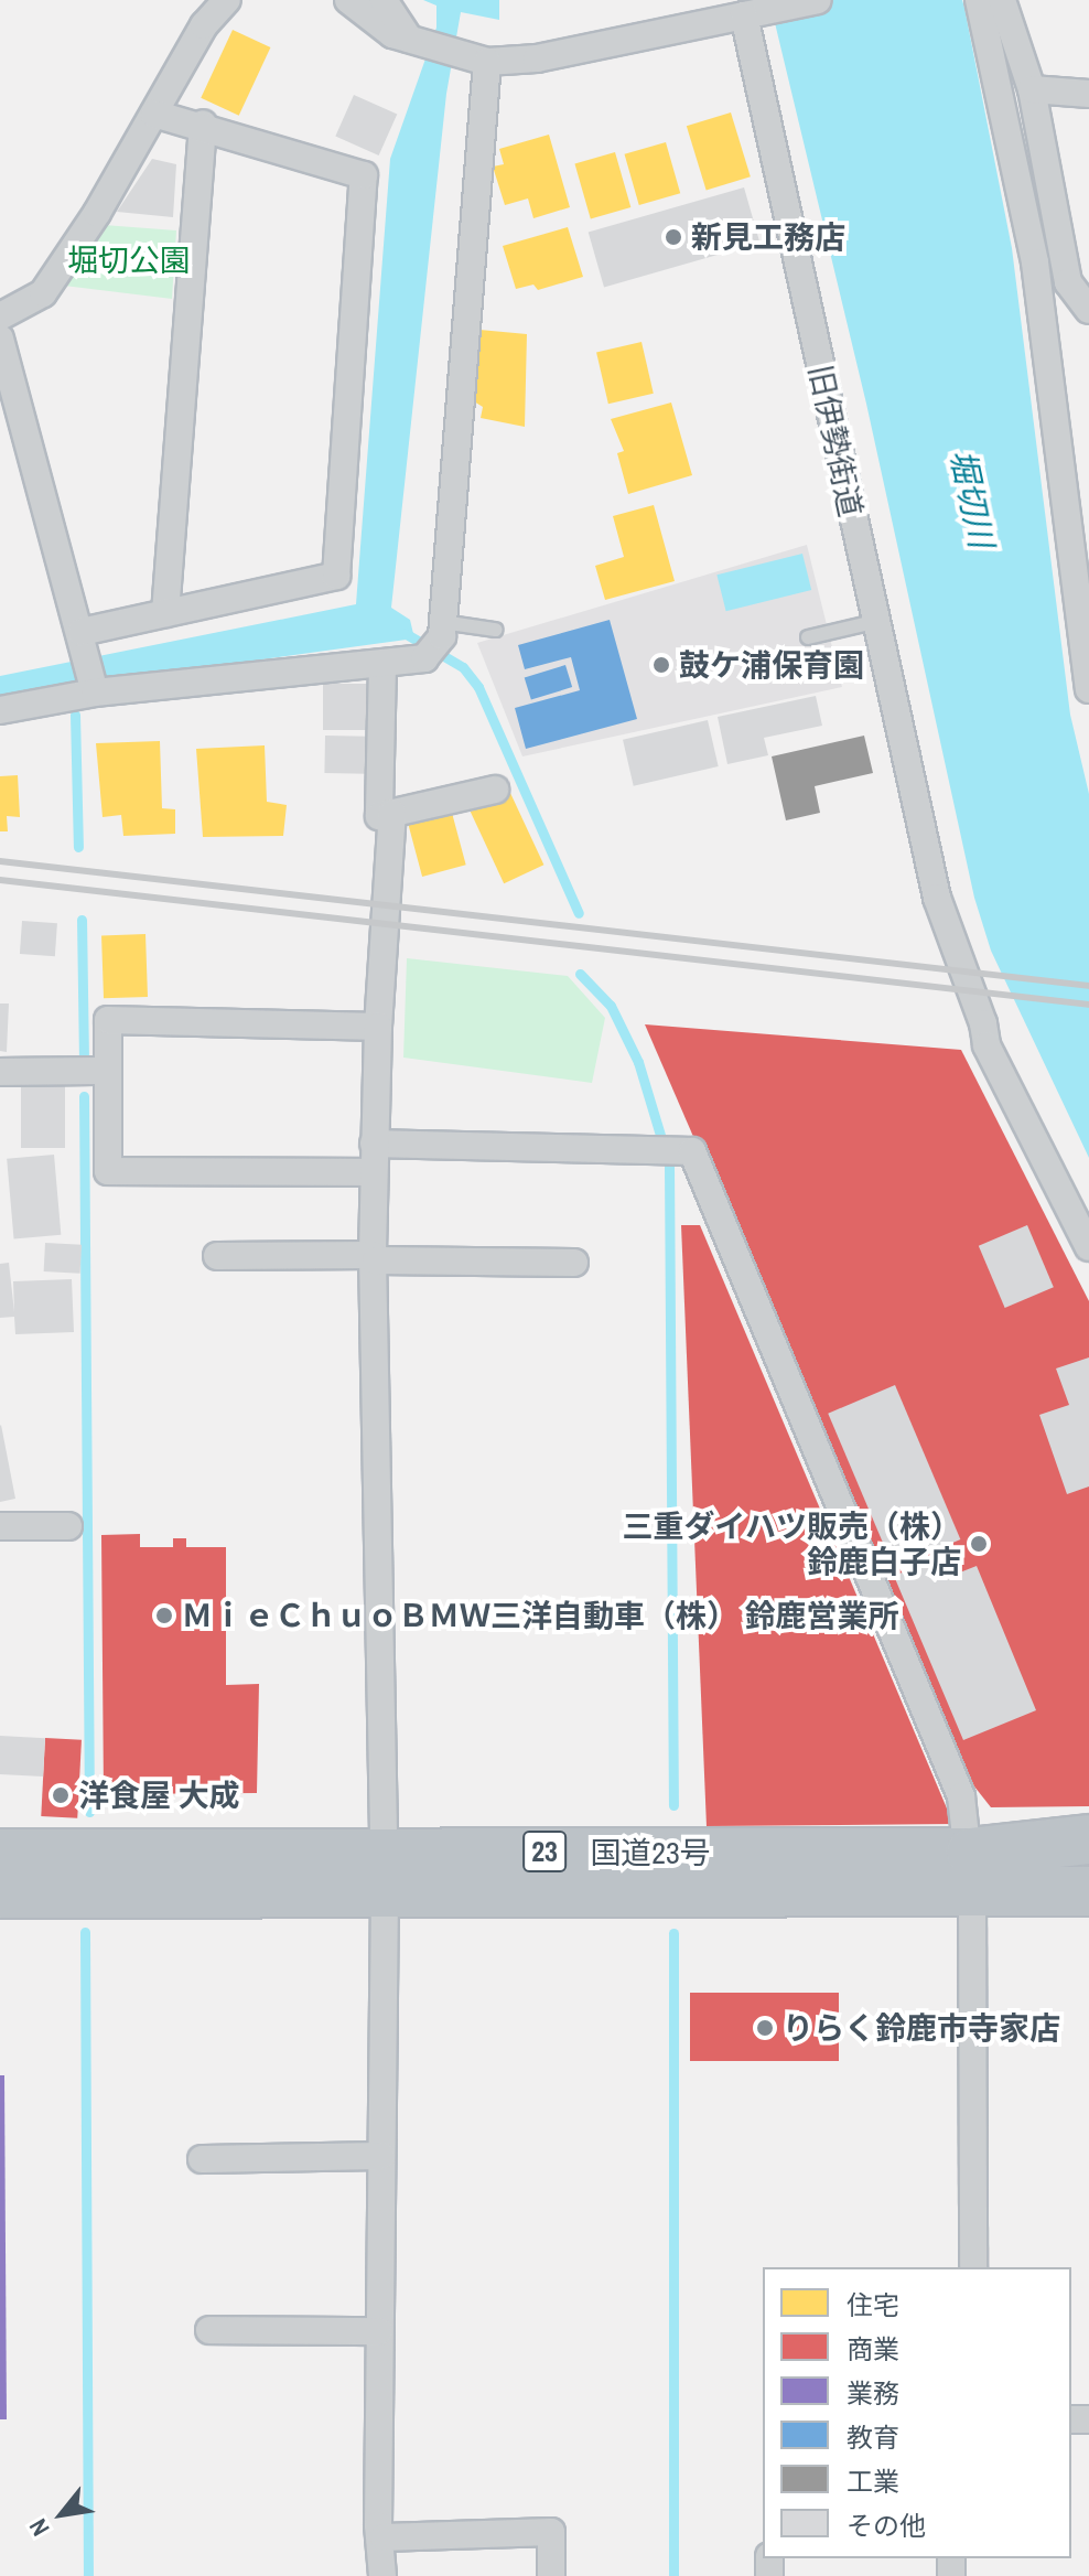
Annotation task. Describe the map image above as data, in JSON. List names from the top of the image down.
{
  "streets": {
    "highway": ["23", "国道23号"],
    "street": ["旧伊勢街道"]
  },
  "water": ["堀切川"],
  "parks": ["堀切公園"],
  "places": [
    "新見工務店",
    "鼓ケ浦保育園",
    "三重ダイハツ販売（株） 鈴鹿白子店",
    "ＭｉｅＣｈｕｏＢＭＷ三洋自動車（株） 鈴鹿営業所",
    "洋食屋 大成",
    "りらく鈴鹿市寺家店"
  ],
  "legend": [
    "住宅",
    "商業",
    "業務",
    "教育",
    "工業",
    "その他"
  ],
  "north": "bottom left"
}
